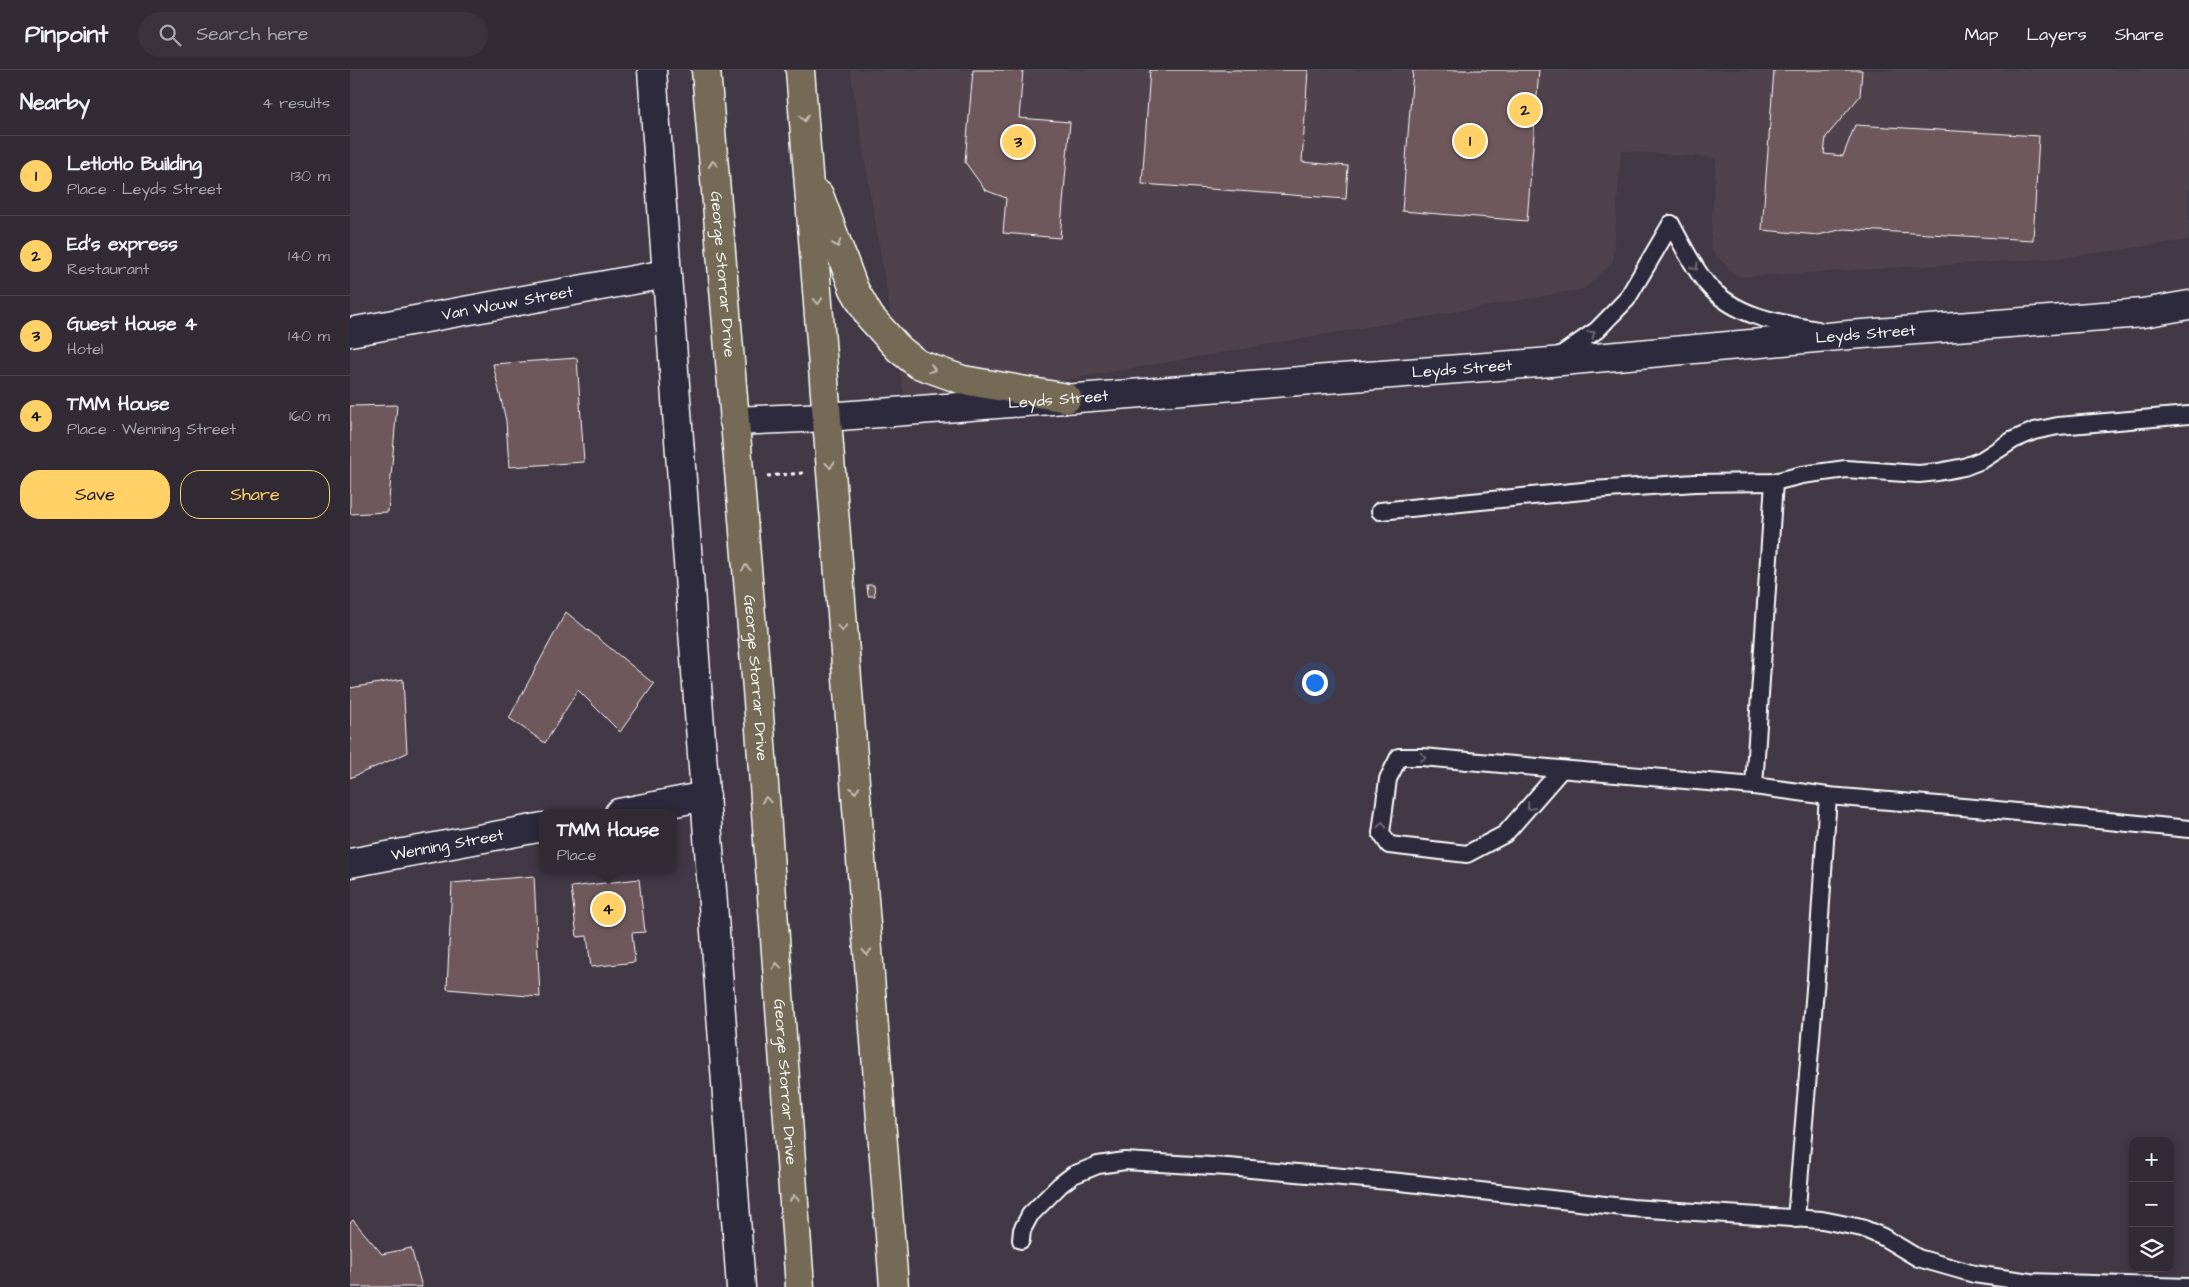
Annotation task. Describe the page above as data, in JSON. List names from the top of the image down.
{
  "streets": {
    "main road": ["George Storrar Drive"],
    "street": ["Van Wouw Street", "Leyds Street", "Wenning Street"]
  },
  "crossings": [
    ["George Storrar Drive", "Leyds Street"]
  ],
  "page": {
    "header": "Pinpoint",
    "search": "Search here",
    "nav": ["Map", "Layers", "Share"],
    "heading": ["Nearby", "4 results"],
    "pins": [
      "2",
      "1",
      "3",
      "4"
    ],
    "list": [
      {
        "mark": "1",
        "name": "Letlotlo Building",
        "note": "Place · Leyds Street",
        "value": "130 m"
      },
      {
        "mark": "2",
        "name": "Ed's express",
        "note": "Restaurant",
        "value": "140 m"
      },
      {
        "mark": "3",
        "name": "Guest House 4",
        "note": "Hotel",
        "value": "140 m"
      },
      {
        "mark": "4",
        "name": "TMM House",
        "note": "Place · Wenning Street",
        "value": "160 m"
      }
    ],
    "buttons": ["Save", "Share"],
    "popup": ["TMM House", "Place"],
    "map_buttons": ["+", "−"]
  }
}
